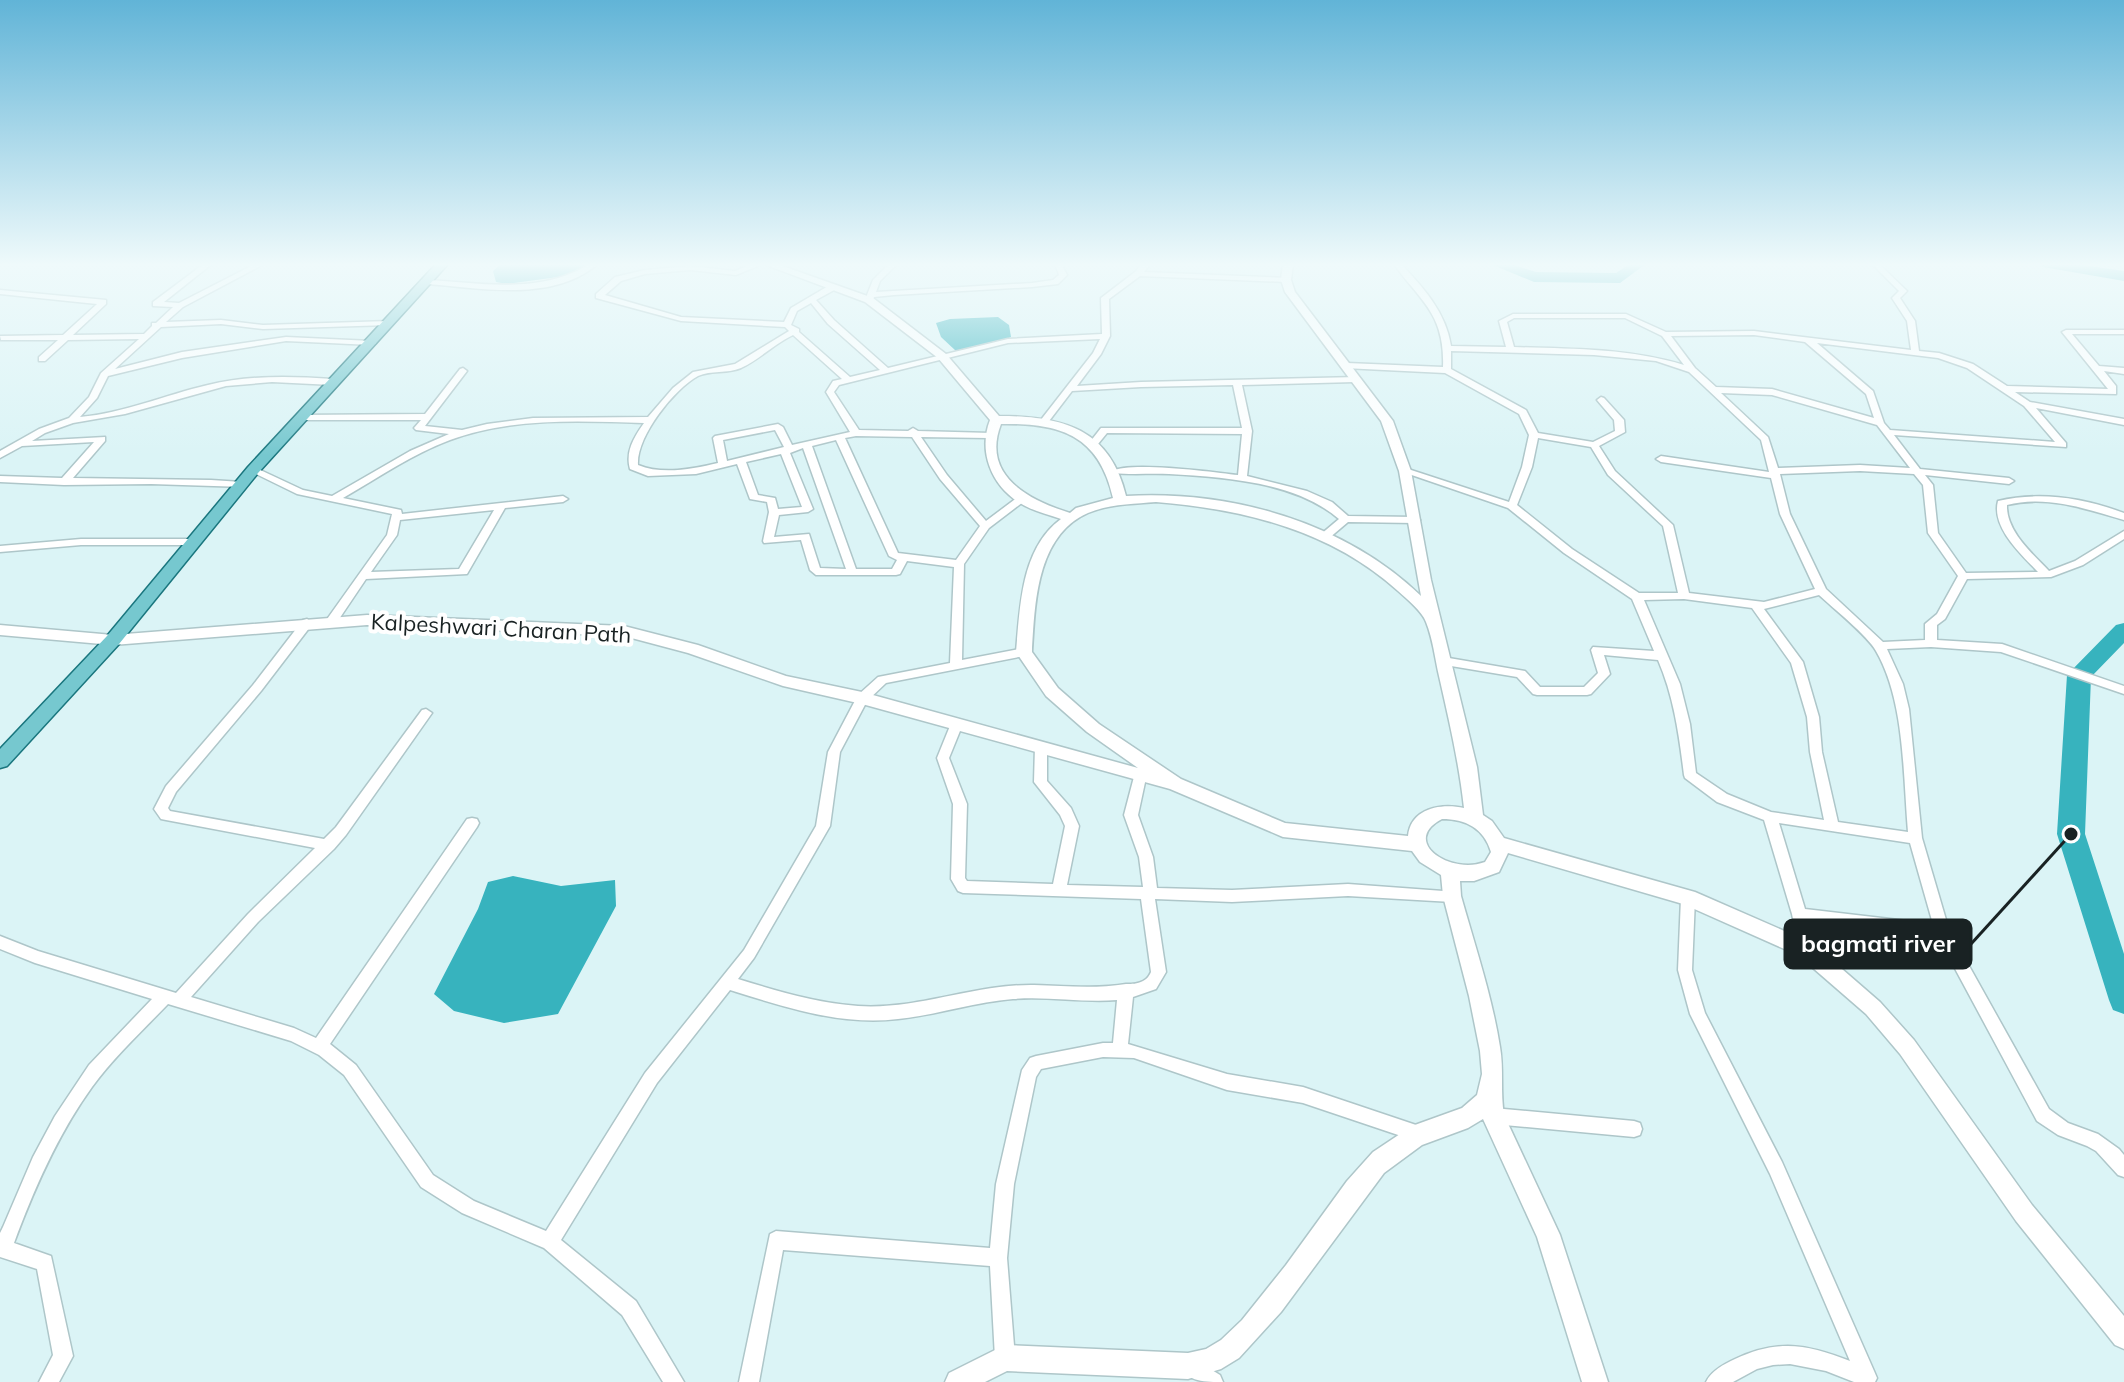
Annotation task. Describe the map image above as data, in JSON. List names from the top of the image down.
{
  "streets": {
    "street": ["Kalpeshwari Charan Path"]
  },
  "places": ["bagmati river"]
}
